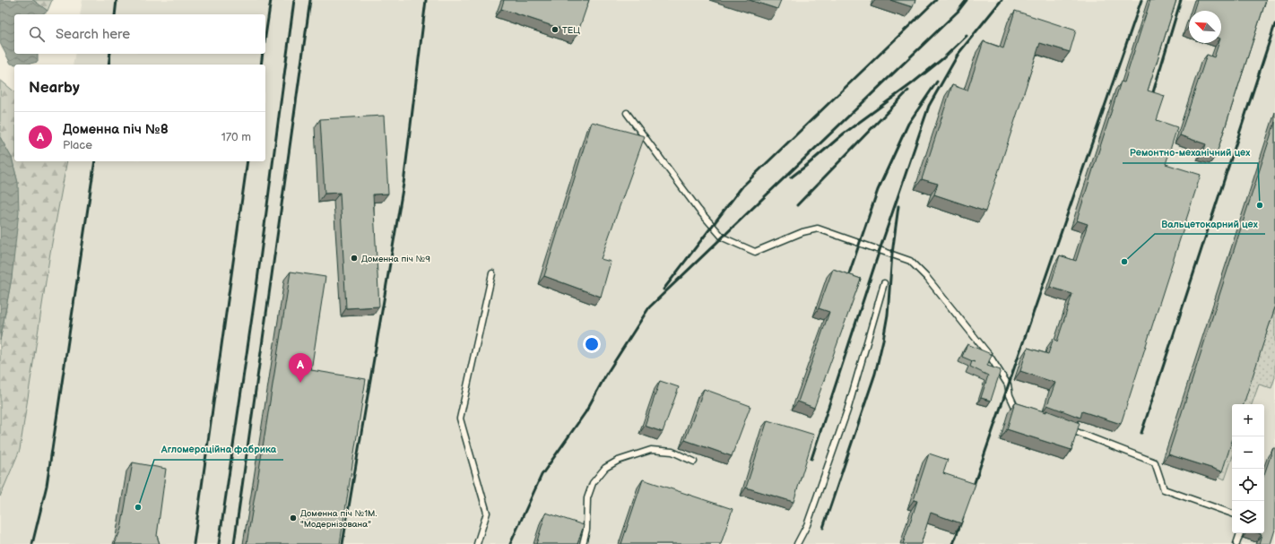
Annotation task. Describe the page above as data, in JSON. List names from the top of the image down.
{
  "places": [
    "ТЕЦ",
    "Ремонтно-механічний цех",
    "Доменна піч №9",
    "Вальцетокарний цех",
    "Агломераційна фабрика",
    "Доменна піч №1М. \"Модернізована\""
  ],
  "north": "top left",
  "page": {
    "search": "Search here",
    "heading": "Nearby",
    "list": [
      {
        "mark": "A",
        "name": "Доменна піч №8",
        "note": "Place",
        "value": "170 m"
      }
    ],
    "pins": "A",
    "map_buttons": ["+", "−"]
  }
}
